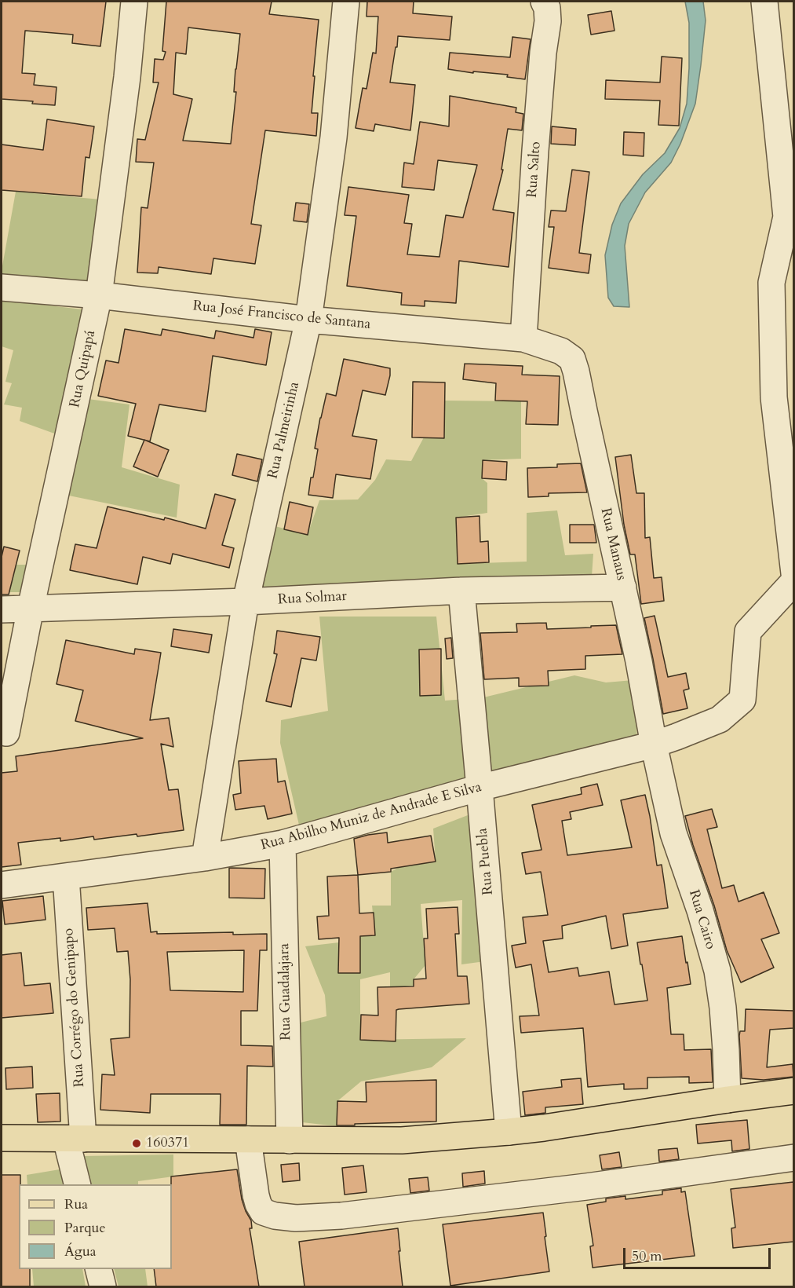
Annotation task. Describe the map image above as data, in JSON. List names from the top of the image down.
{
  "streets": {
    "street": [
      "Rua Salto",
      "Rua José Francisco de Santana",
      "Rua Quipapá",
      "Rua Palmeirinha",
      "Rua Manaus",
      "Rua Solmar",
      "Rua Abilho Muniz de Andrade E Silva",
      "Rua Puebla",
      "Rua Cairo",
      "Rua Guadalajara",
      "Rua Corrégo do Genipapo"
    ]
  },
  "crossings": [
    ["Rua Salto", "Rua José Francisco de Santana"],
    ["Rua José Francisco de Santana", "Rua Quipapá"],
    ["Rua José Francisco de Santana", "Rua Palmeirinha"],
    ["Rua José Francisco de Santana", "Rua Manaus"],
    ["Rua Quipapá", "Rua Solmar"],
    ["Rua Palmeirinha", "Rua Solmar"],
    ["Rua Palmeirinha", "Rua Abilho Muniz de Andrade E Silva"],
    ["Rua Manaus", "Rua Solmar"],
    ["Rua Manaus", "Rua Abilho Muniz de Andrade E Silva"],
    ["Rua Manaus", "Rua Cairo"],
    ["Rua Solmar", "Rua Puebla"],
    ["Rua Abilho Muniz de Andrade E Silva", "Rua Puebla"],
    ["Rua Abilho Muniz de Andrade E Silva", "Rua Cairo"],
    ["Rua Abilho Muniz de Andrade E Silva", "Rua Guadalajara"],
    ["Rua Abilho Muniz de Andrade E Silva", "Rua Corrégo do Genipapo"]
  ],
  "places": ["160371"],
  "legend": ["Rua", "Parque", "Água"],
  "scale_bar": "50 m"
}
